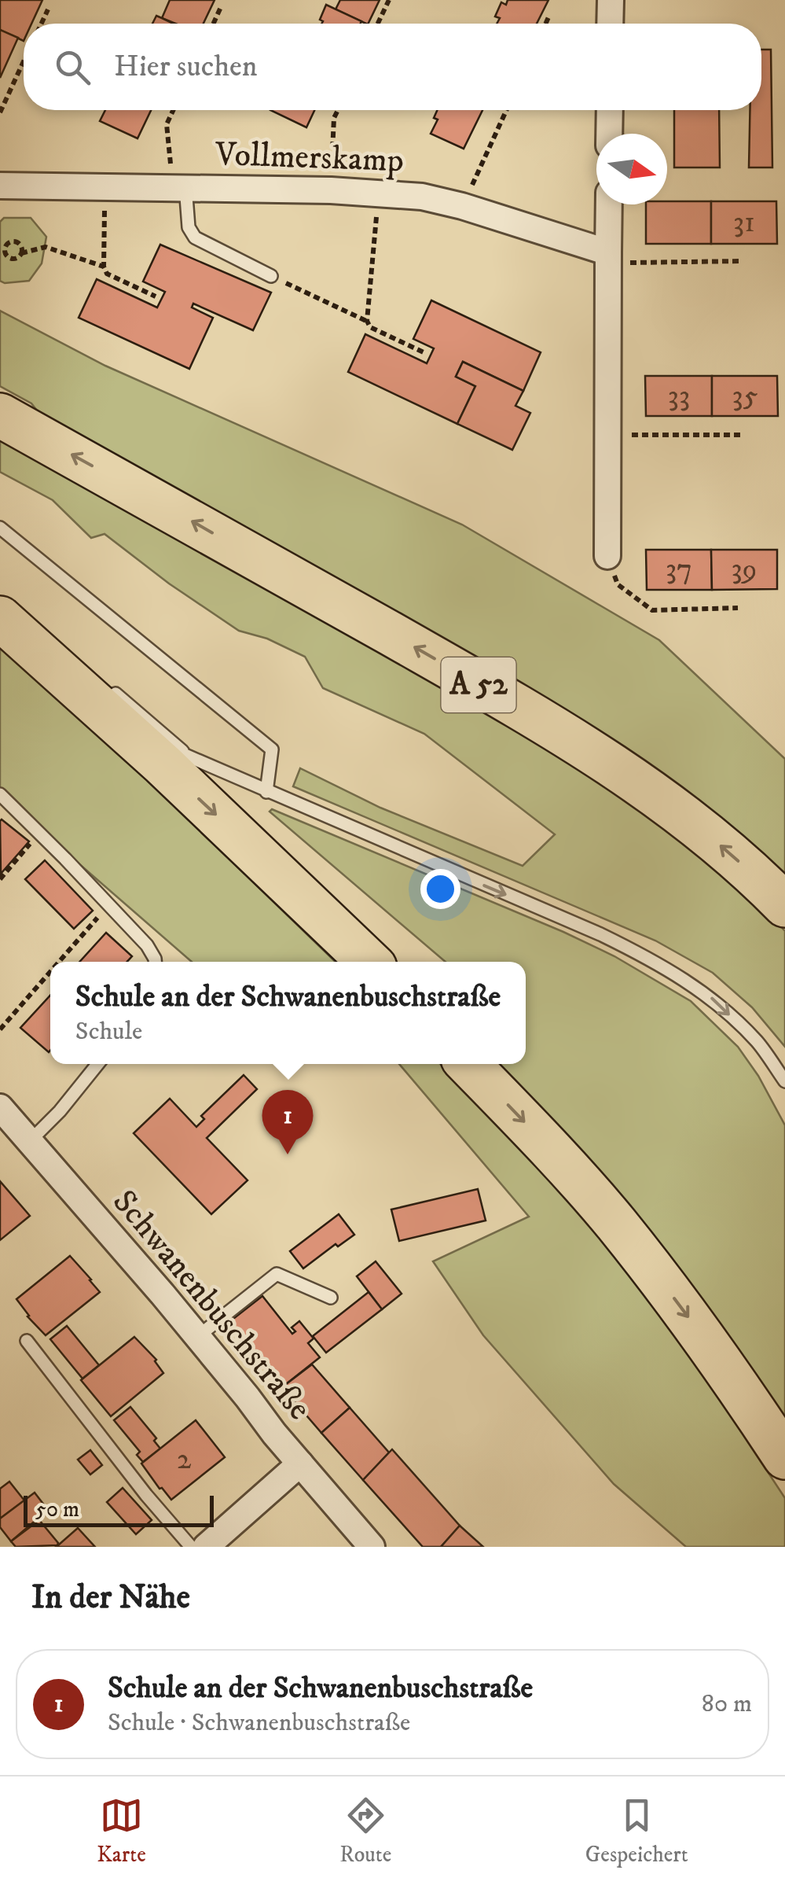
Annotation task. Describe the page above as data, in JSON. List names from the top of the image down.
{
  "streets": {
    "highway": ["A 52"],
    "street": ["Vollmerskamp", "Schwanenbuschstraße"]
  },
  "house_numbers": [
    "31",
    "33",
    "35",
    "37",
    "39",
    "2"
  ],
  "scale_bar": "50 m",
  "north": "right",
  "page": {
    "search": "Hier suchen",
    "popup": ["Schule an der Schwanenbuschstraße", "Schule"],
    "pins": "1",
    "scale": "50 m",
    "heading": "In der Nähe",
    "list": [
      {
        "mark": "1",
        "name": "Schule an der Schwanenbuschstraße",
        "note": "Schule · Schwanenbuschstraße",
        "value": "80 m"
      }
    ],
    "nav": ["Karte", "Route", "Gespeichert"]
  }
}
